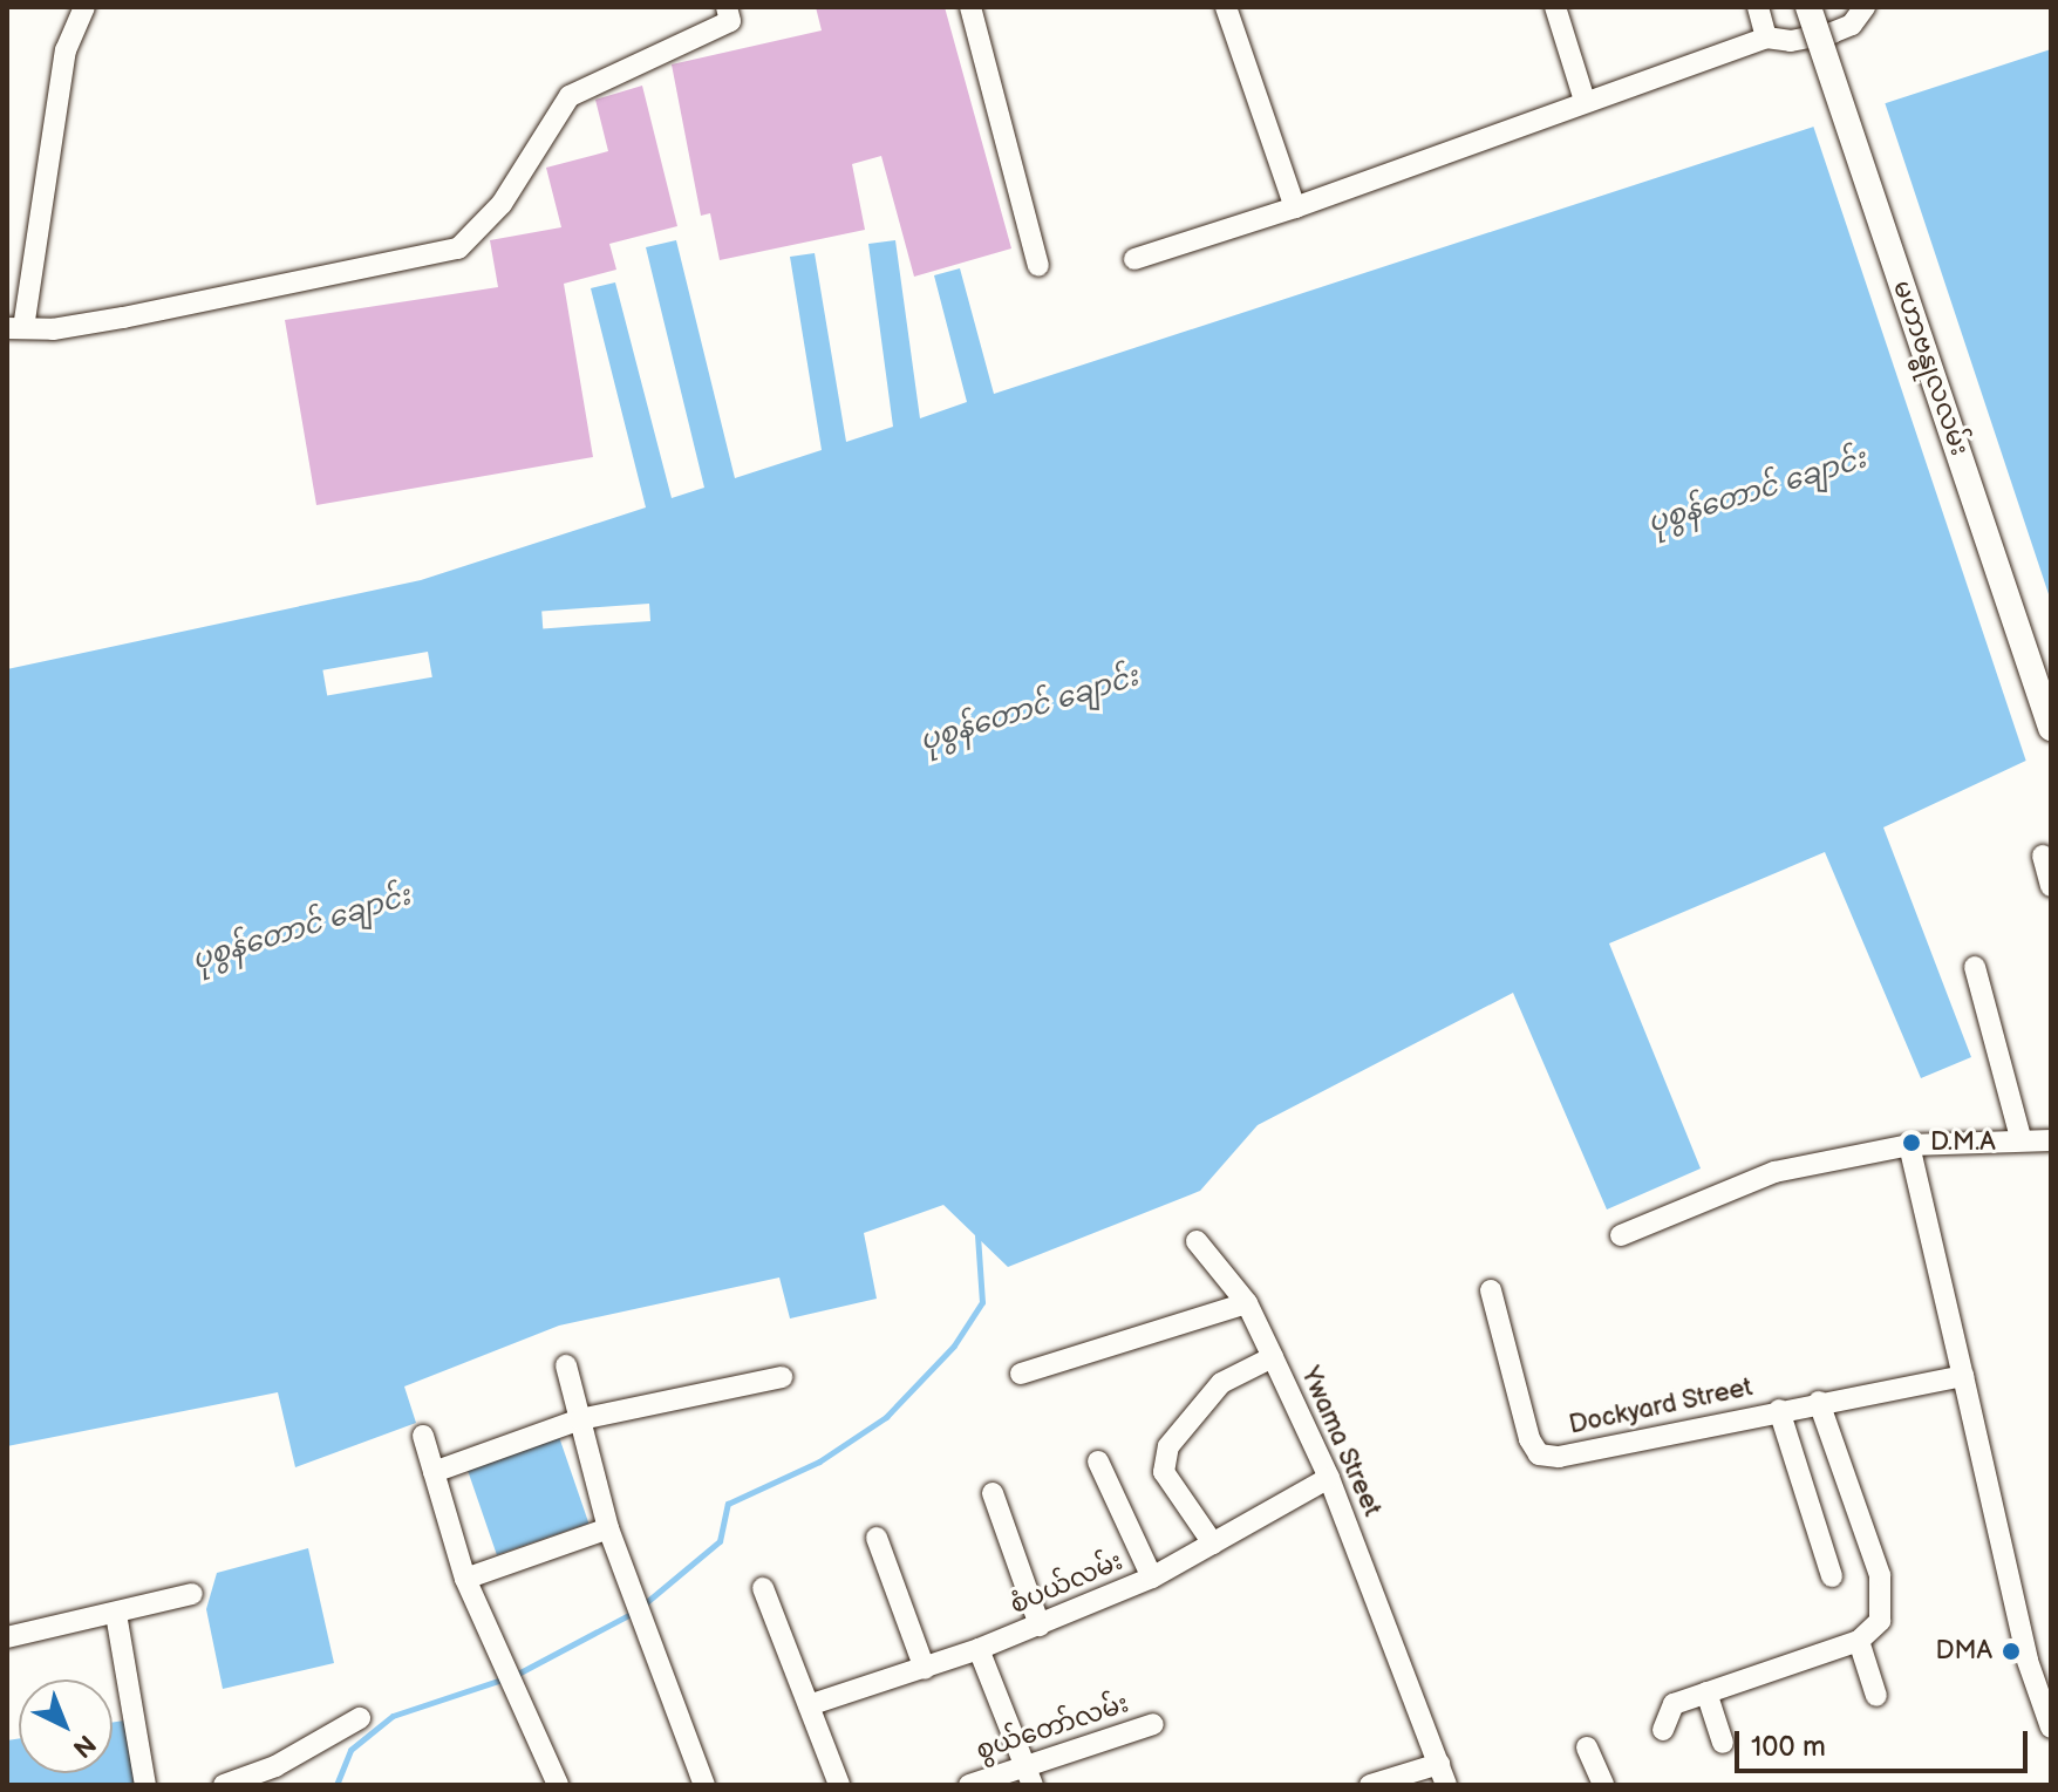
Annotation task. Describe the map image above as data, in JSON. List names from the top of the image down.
{
  "streets": {
    "main road": ["မဟာဗန္ဓုလလမ်း"],
    "street": [
      "Dockyard Street",
      "Ywama Street",
      "စံပယ်လမ်း",
      "စွယ်တော်လမ်း"
    ]
  },
  "crossings": [
    ["Ywama Street", "စံပယ်လမ်း"]
  ],
  "water": ["ပုစွန်တောင် ချောင်း"],
  "places": ["D.M.A", "DMA"],
  "scale_bar": "100 m",
  "north": "bottom right"
}
